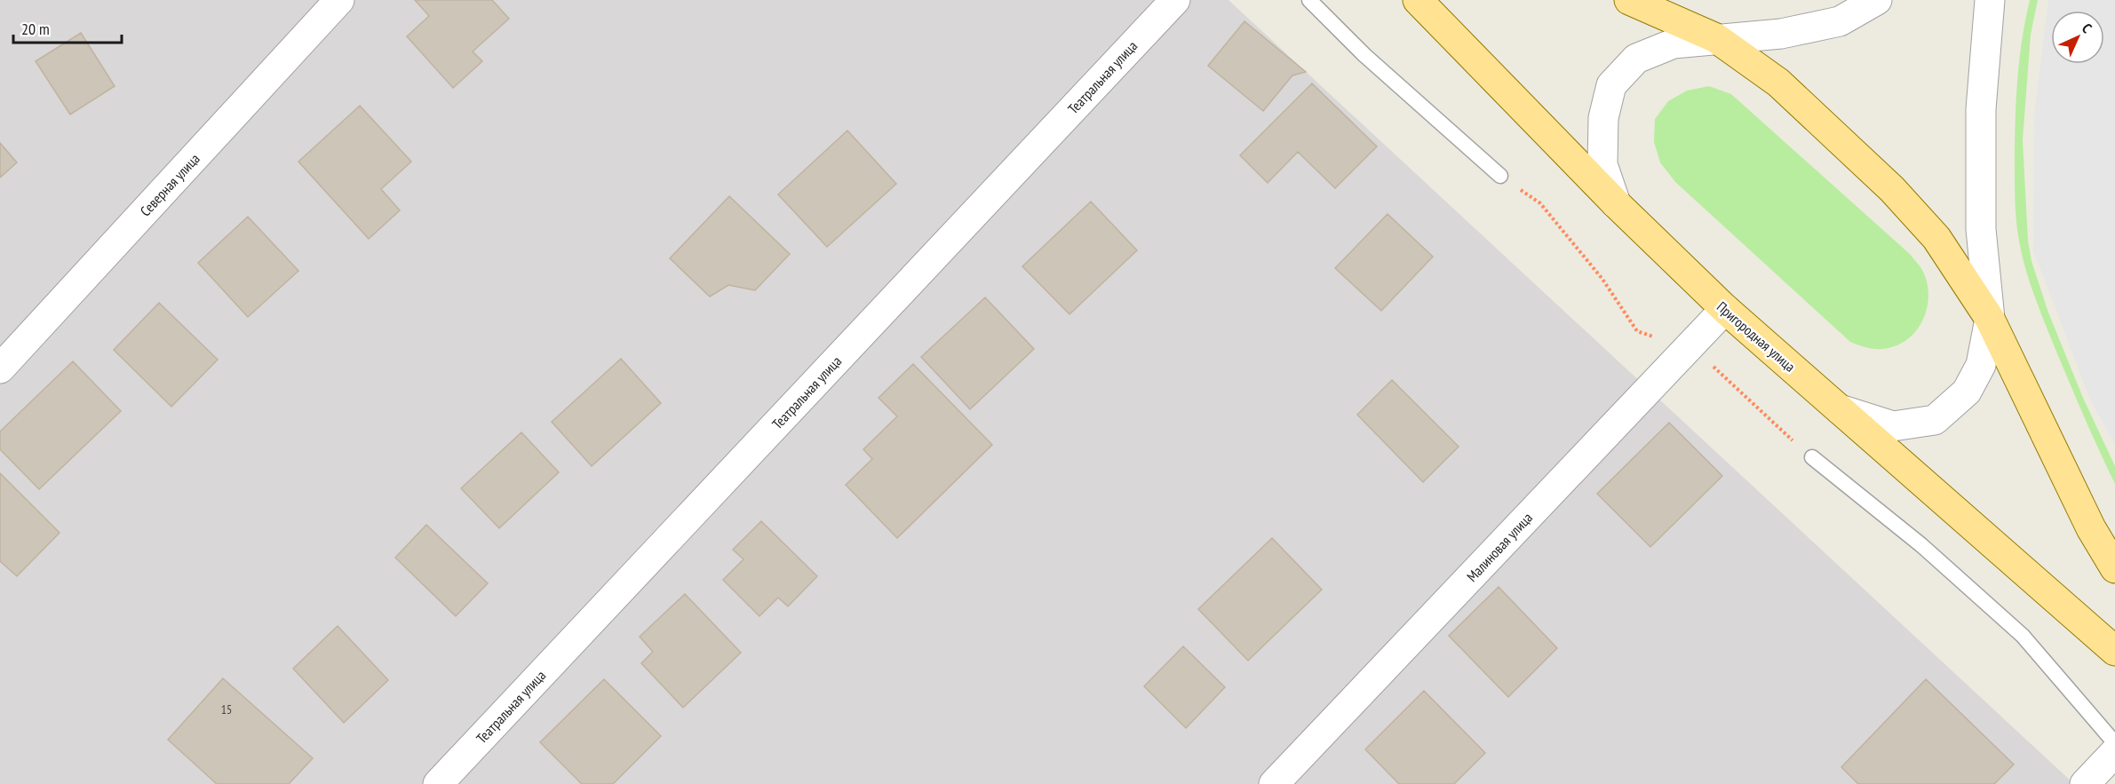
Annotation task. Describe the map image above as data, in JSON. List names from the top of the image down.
{
  "streets": {
    "main road": ["Пригородная улица"],
    "street": ["Театральная улица", "Северная улица", "Малиновая улица"]
  },
  "crossings": [
    ["Пригородная улица", "Малиновая улица"]
  ],
  "house_numbers": ["15"],
  "scale_bar": "20 m",
  "north": "top right"
}
